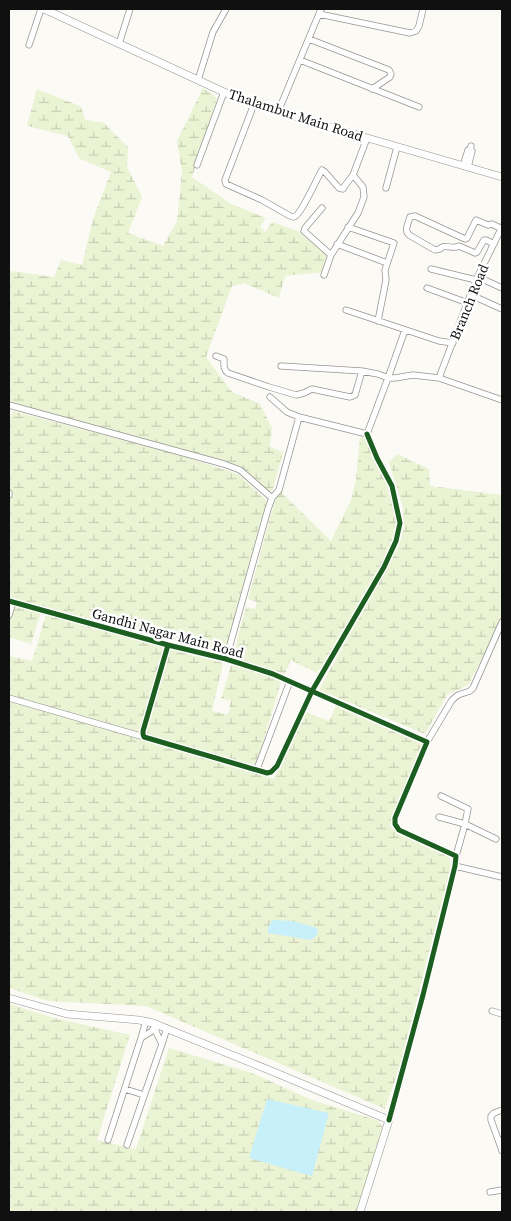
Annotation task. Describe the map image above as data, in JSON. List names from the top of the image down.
{
  "streets": {
    "street": ["Thalambur Main Road", "Branch Road", "Gandhi Nagar Main Road"]
  }
}
